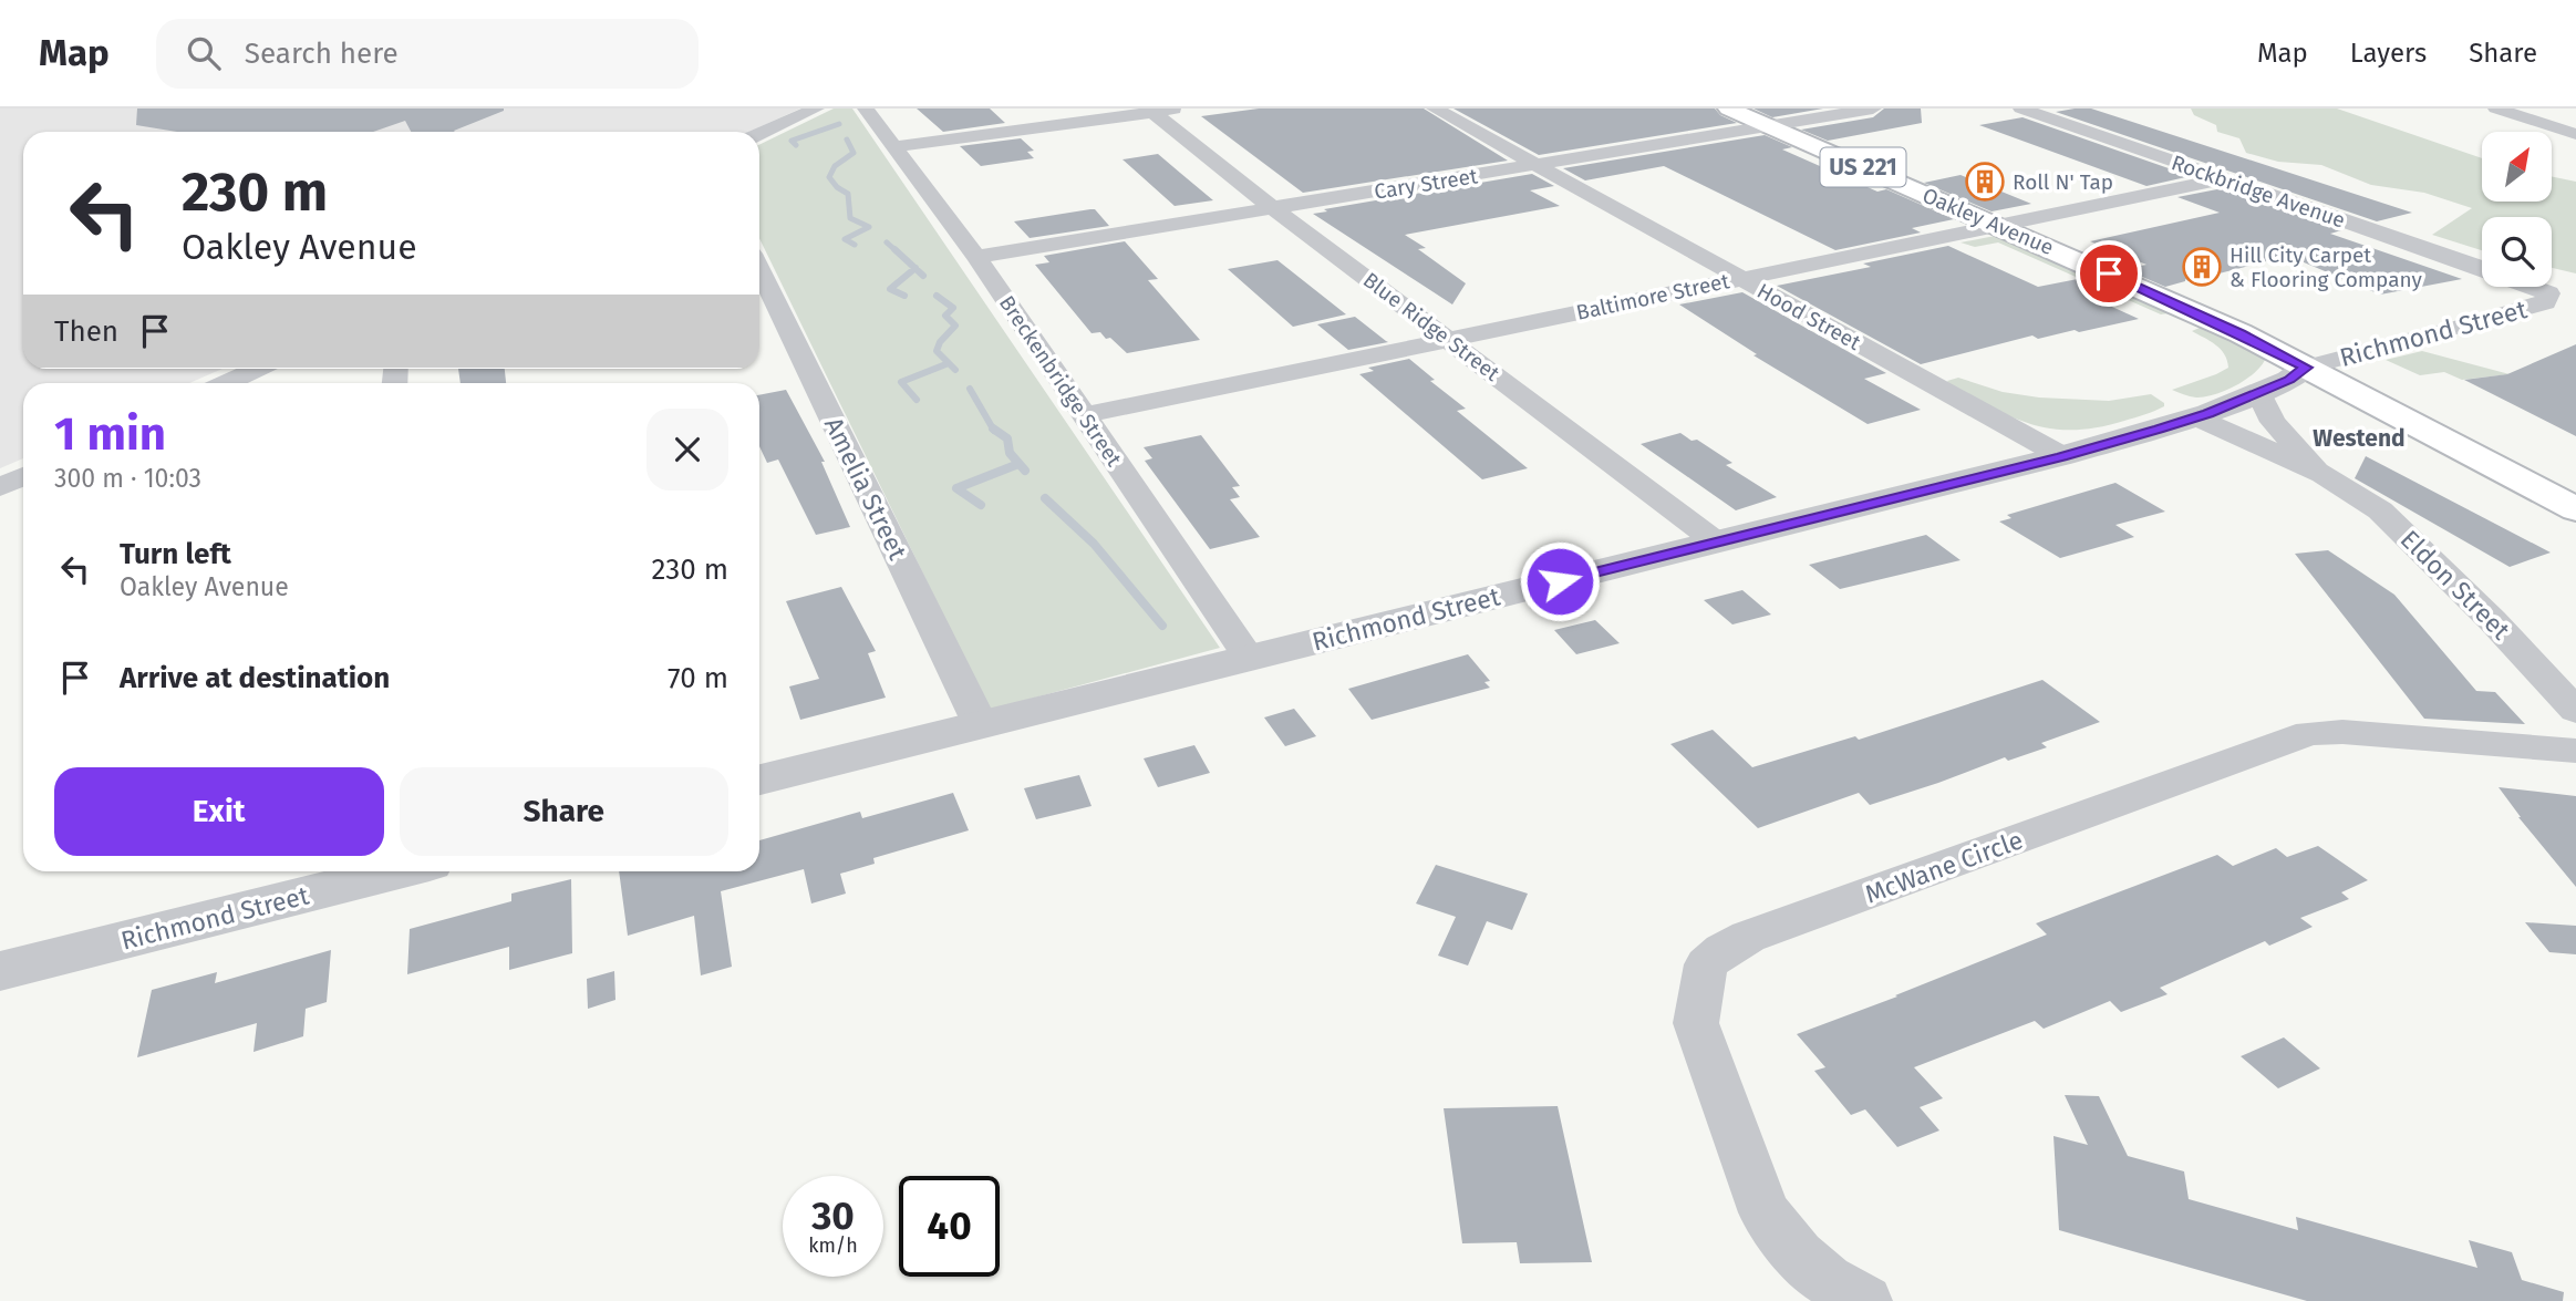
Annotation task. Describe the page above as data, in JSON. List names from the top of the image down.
{
  "streets": {
    "main road": ["US 221", "Oakley Avenue"],
    "street": [
      "Cary Street",
      "Rockbridge Avenue",
      "Baltimore Street",
      "Hood Street",
      "Blue Ridge Street",
      "Richmond Street",
      "Breckenbridge Street",
      "Amelia Street",
      "Eldon Street",
      "McWane Circle"
    ]
  },
  "crossings": [
    ["Cary Street", "Oakley Avenue"],
    ["Cary Street", "Hood Street"],
    ["Cary Street", "Blue Ridge Street"],
    ["Cary Street", "Breckenbridge Street"],
    ["Rockbridge Avenue", "Baltimore Street"],
    ["Rockbridge Avenue", "Richmond Street"],
    ["Oakley Avenue", "Baltimore Street"],
    ["Oakley Avenue", "Richmond Street"],
    ["Baltimore Street", "Hood Street"],
    ["Baltimore Street", "Blue Ridge Street"],
    ["Baltimore Street", "Breckenbridge Street"],
    ["Hood Street", "Richmond Street"],
    ["Blue Ridge Street", "Richmond Street"],
    ["Richmond Street", "Breckenbridge Street"],
    ["Richmond Street", "Amelia Street"],
    ["Richmond Street", "Eldon Street"]
  ],
  "districts": ["Westend"],
  "places": {
    "building": ["Roll N' Tap", "Hill City Carpet & Flooring Company"]
  },
  "north": "top right",
  "page": {
    "header": "Map",
    "search": "Search here",
    "nav": ["Map", "Layers", "Share"],
    "turn": ["230 m", "Oakley Avenue"],
    "then": "Then",
    "heading": ["1 min", "300 m · 10:03"],
    "list": [
      {
        "name": "Turn left",
        "note": "Oakley Avenue",
        "value": "230 m"
      },
      {
        "name": "Arrive at destination",
        "value": "70 m"
      }
    ],
    "buttons": ["Exit", "Share"],
    "speed": "30 km/h",
    "limit": "40"
  }
}
